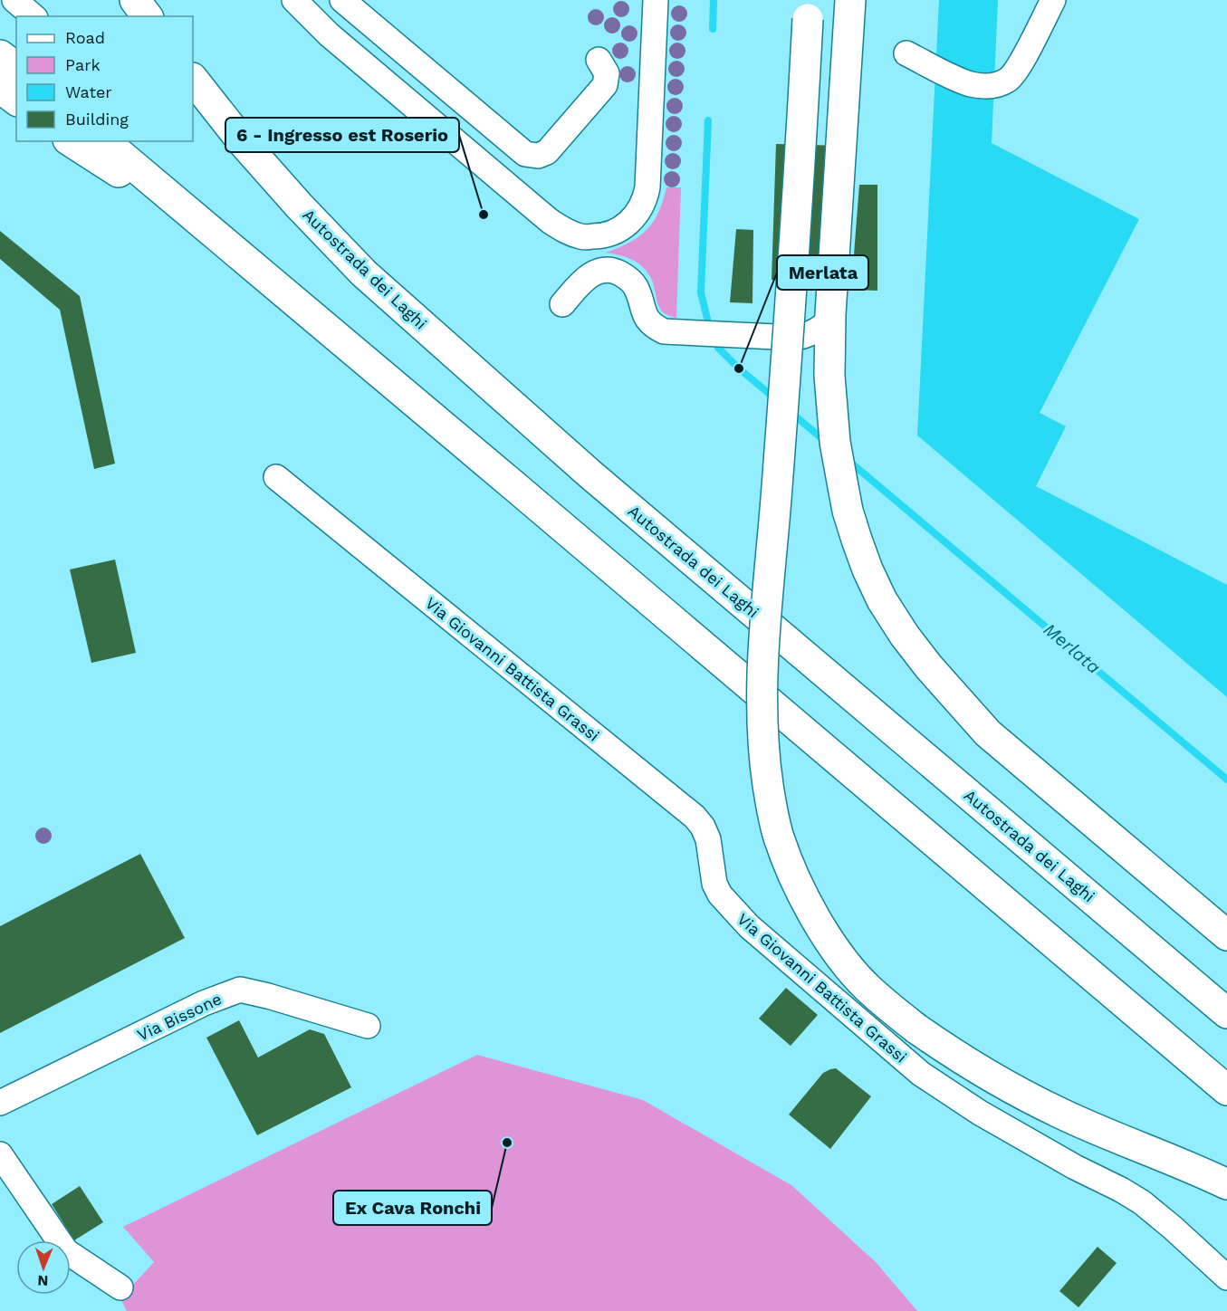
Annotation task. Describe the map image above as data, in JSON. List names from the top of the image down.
{
  "streets": {
    "highway": ["Autostrada dei Laghi"],
    "street": ["Via Giovanni Battista Grassi", "Via Bissone"]
  },
  "water": ["Merlata"],
  "places": ["6 - Ingresso est Roserio", "Merlata", "Ex Cava Ronchi"],
  "legend": [
    "Road",
    "Park",
    "Water",
    "Building"
  ],
  "north": "bottom"
}
